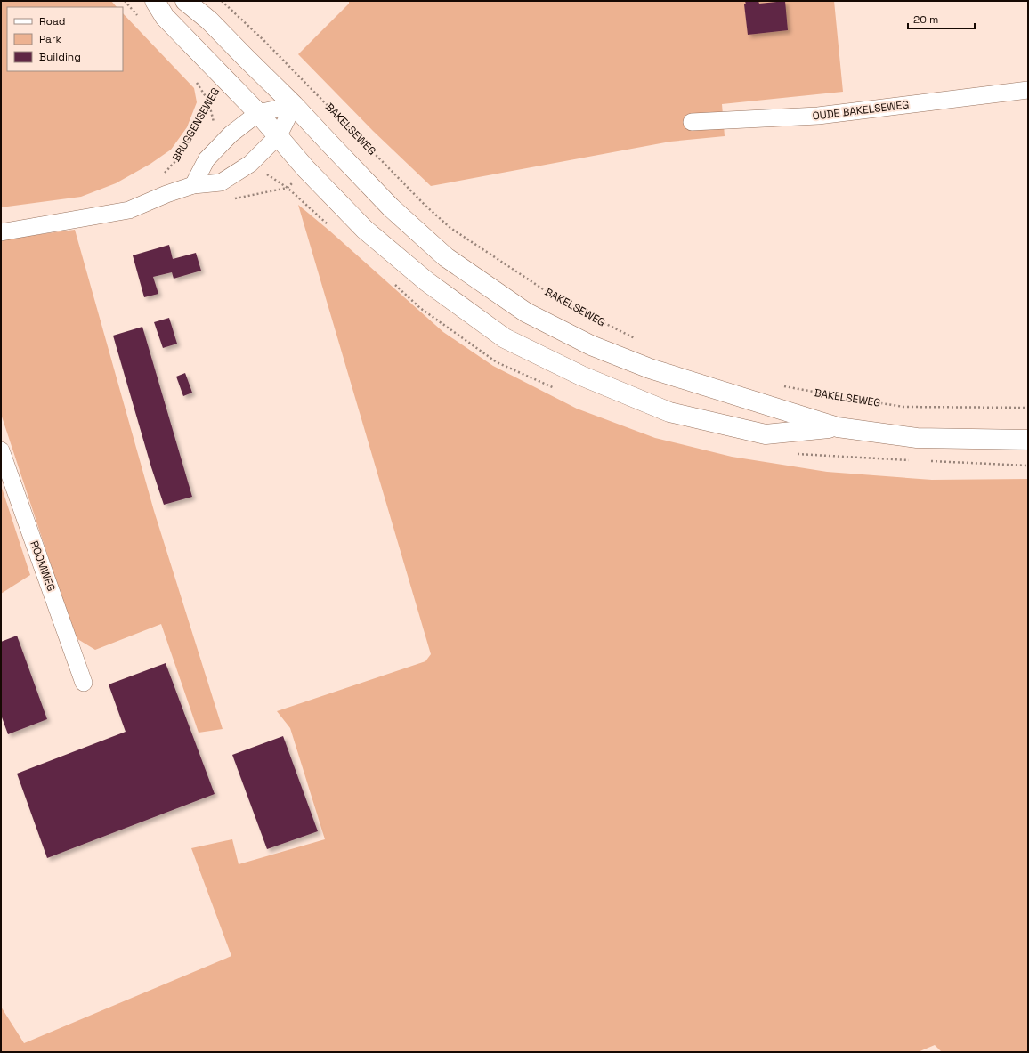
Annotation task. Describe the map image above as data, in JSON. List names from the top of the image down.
{
  "streets": {
    "street": ["OUDE BAKELSEWEG", "ROOMWEG"],
    "path": ["BRUGGENSEWEG", "BAKELSEWEG"]
  },
  "legend": ["Road", "Park", "Building"],
  "scale_bar": "20 m"
}
